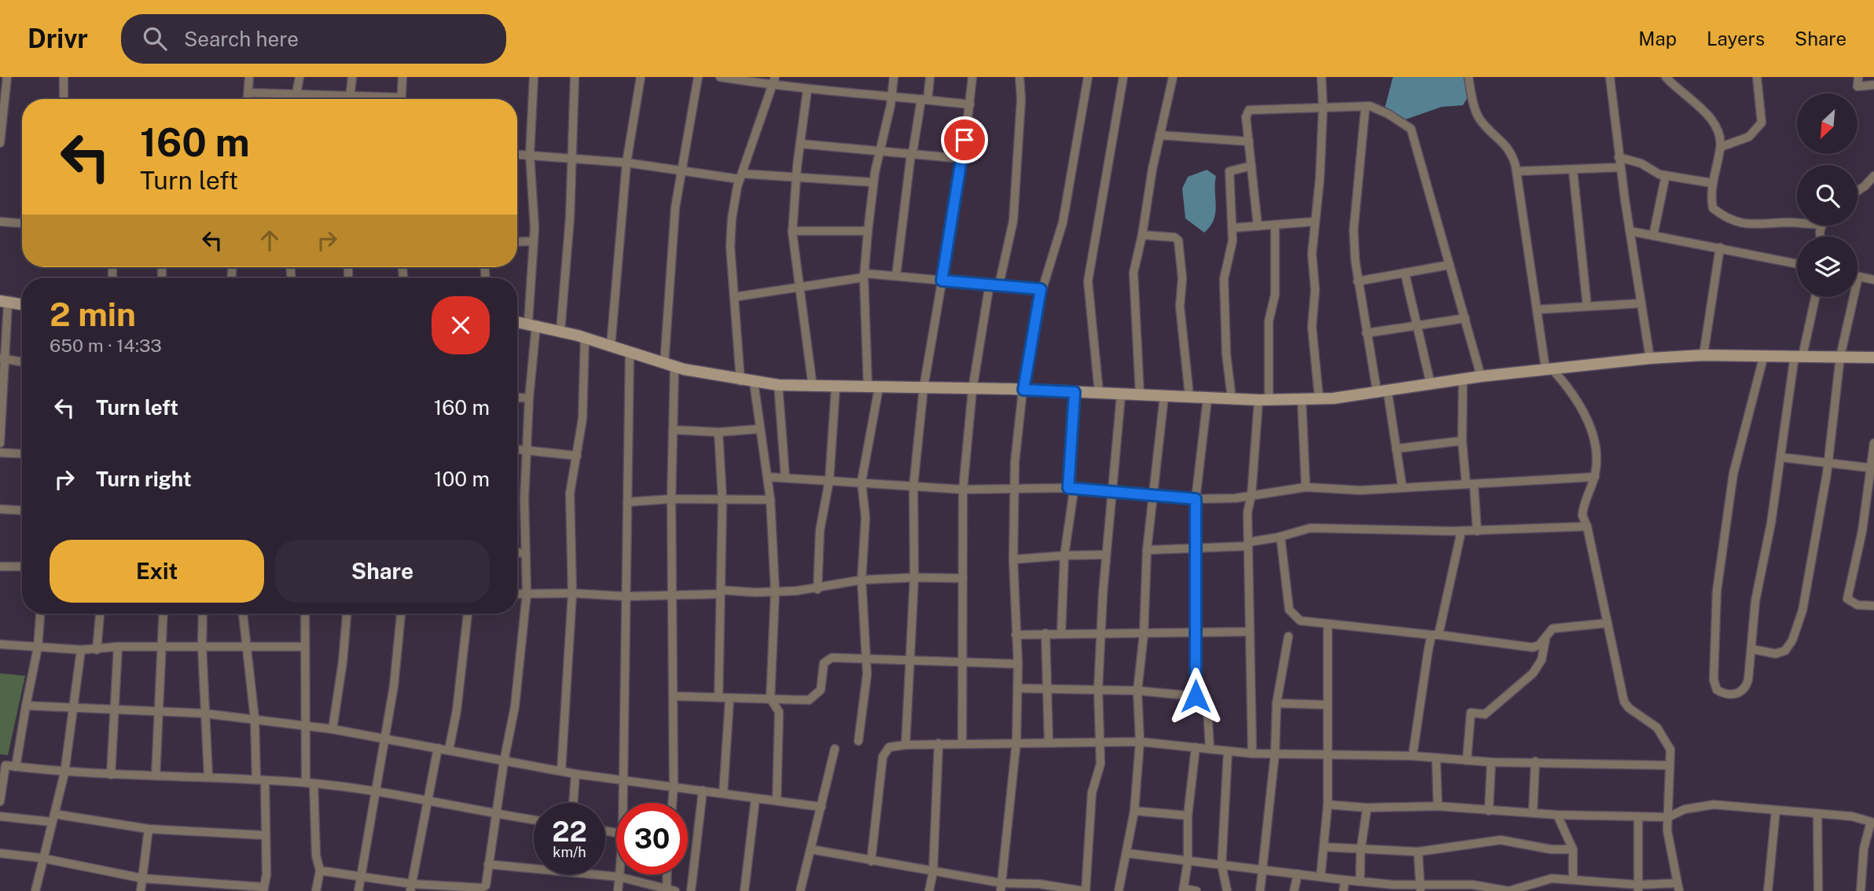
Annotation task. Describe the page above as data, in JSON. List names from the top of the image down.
{
  "north": "bottom left",
  "page": {
    "header": "Drivr",
    "search": "Search here",
    "nav": ["Map", "Layers", "Share"],
    "turn": ["160 m", "Turn left"],
    "heading": ["2 min", "650 m · 14:33"],
    "list": [
      {
        "name": "Turn left",
        "value": "160 m"
      },
      {
        "name": "Turn right",
        "value": "100 m"
      }
    ],
    "buttons": ["Exit", "Share"],
    "speed": "22 km/h",
    "limit": "30"
  }
}
